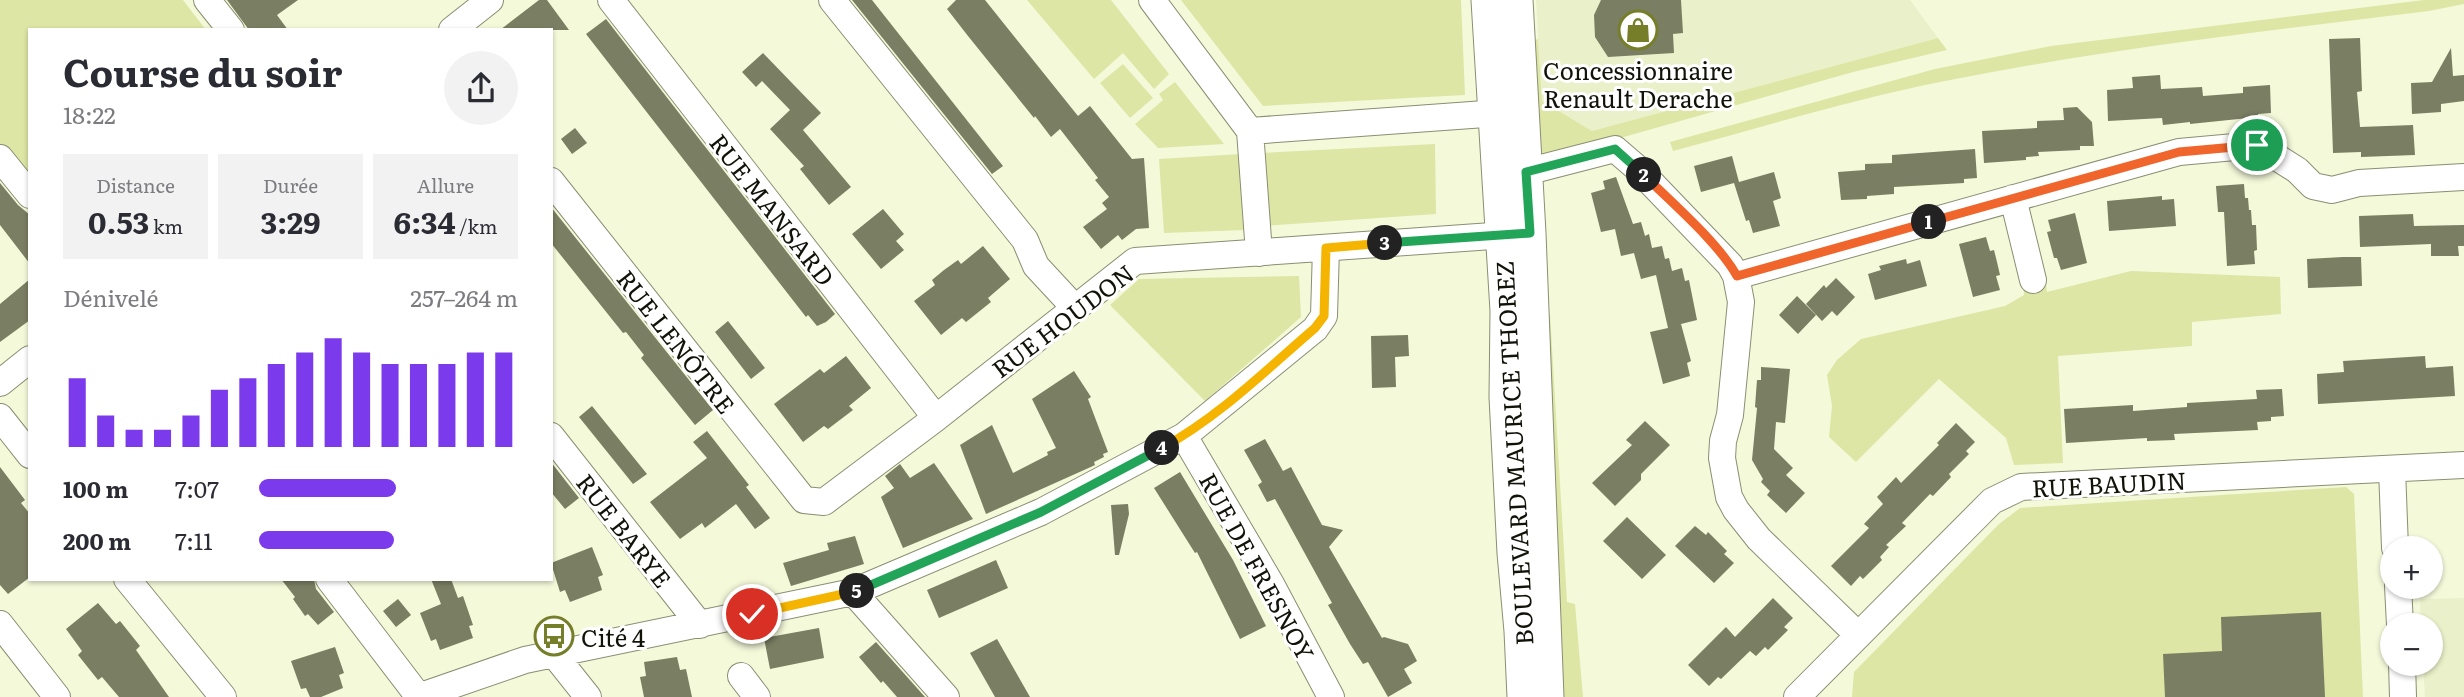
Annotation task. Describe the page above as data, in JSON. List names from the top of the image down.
{
  "streets": {
    "street": [
      "RUE MANSARD",
      "RUE HOUDON",
      "RUE LENÔTRE",
      "BOULEVARD MAURICE THOREZ",
      "RUE BAUDIN",
      "RUE BARYE",
      "RUE DE FRESNOY"
    ]
  },
  "crossings": [
    ["RUE MANSARD", "RUE HOUDON"],
    ["RUE HOUDON", "RUE LENÔTRE"],
    ["RUE HOUDON", "BOULEVARD MAURICE THOREZ"]
  ],
  "places": {
    "shop": ["Concessionnaire Renault Derache"],
    "bus stop": ["Cité 4"]
  },
  "page": {
    "heading": ["Course du soir", "18:22"],
    "stats": [
      ["Distance", "0.53 km"],
      ["Durée", "3:29"],
      ["Allure", "6:34 /km"]
    ],
    "pins": [
      "2",
      "1",
      "3",
      "4",
      "5"
    ],
    "chart": ["Dénivelé", "257–264 m"],
    "list": [
      {
        "name": "100 m",
        "note": "7:07"
      },
      {
        "name": "200 m",
        "note": "7:11"
      }
    ],
    "map_buttons": ["+", "−"]
  }
}
